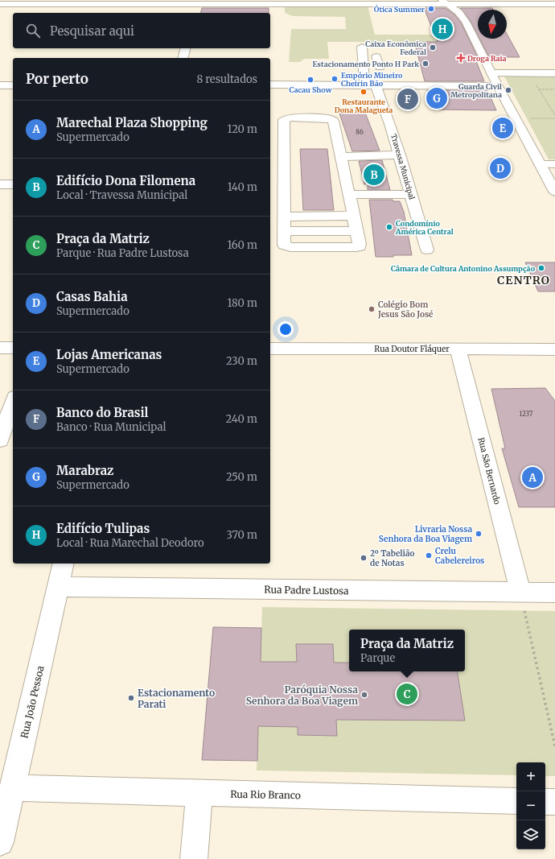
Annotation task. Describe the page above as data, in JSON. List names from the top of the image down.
{
  "streets": {
    "street": [
      "Travessa Municipal",
      "Rua Doutor Fláquer",
      "Rua São Bernardo",
      "Rua Padre Lustosa",
      "Rua João Pessoa",
      "Rua Rio Branco"
    ]
  },
  "crossings": [
    ["Rua Doutor Fláquer", "Rua São Bernardo"],
    ["Rua São Bernardo", "Rua Padre Lustosa"],
    ["Rua Padre Lustosa", "Rua João Pessoa"],
    ["Rua João Pessoa", "Rua Rio Branco"]
  ],
  "districts": ["CENTRO"],
  "places": {
    "other": [
      "Ótica Summer",
      "Caixa Econômica Federal",
      "Estacionamento Ponto H Park",
      "Empório Mineiro Cheirin Bão",
      "Cacau Show",
      "Guarda Civil Metropolitana",
      "Restaurante Dona Malagueta",
      "Condomínio América Central",
      "Câmara de Cultura Antonino Assumpção",
      "Colégio Bom Jesus São José",
      "Livraria Nossa Senhora da Boa Viagem",
      "Crelu Cabelereiros",
      "2º Tabelião de Notas",
      "Paróquia Nossa Senhora da Boa Viagem",
      "Estacionamento Parati"
    ],
    "health": ["Droga Raia"]
  },
  "house_numbers": ["86", "1237"],
  "north": "bottom",
  "page": {
    "search": "Pesquisar aqui",
    "pins": [
      "H",
      "G",
      "F",
      "E",
      "D",
      "B",
      "A",
      "C"
    ],
    "heading": ["Por perto", "8 resultados"],
    "list": [
      {
        "mark": "A",
        "name": "Marechal Plaza Shopping",
        "note": "Supermercado",
        "value": "120 m"
      },
      {
        "mark": "B",
        "name": "Edifício Dona Filomena",
        "note": "Local · Travessa Municipal",
        "value": "140 m"
      },
      {
        "mark": "C",
        "name": "Praça da Matriz",
        "note": "Parque · Rua Padre Lustosa",
        "value": "160 m"
      },
      {
        "mark": "D",
        "name": "Casas Bahia",
        "note": "Supermercado",
        "value": "180 m"
      },
      {
        "mark": "E",
        "name": "Lojas Americanas",
        "note": "Supermercado",
        "value": "230 m"
      },
      {
        "mark": "F",
        "name": "Banco do Brasil",
        "note": "Banco · Rua Municipal",
        "value": "240 m"
      },
      {
        "mark": "G",
        "name": "Marabraz",
        "note": "Supermercado",
        "value": "250 m"
      },
      {
        "mark": "H",
        "name": "Edifício Tulipas",
        "note": "Local · Rua Marechal Deodoro",
        "value": "370 m"
      }
    ],
    "popup": ["Praça da Matriz", "Parque"],
    "map_buttons": ["+", "−"]
  }
}
